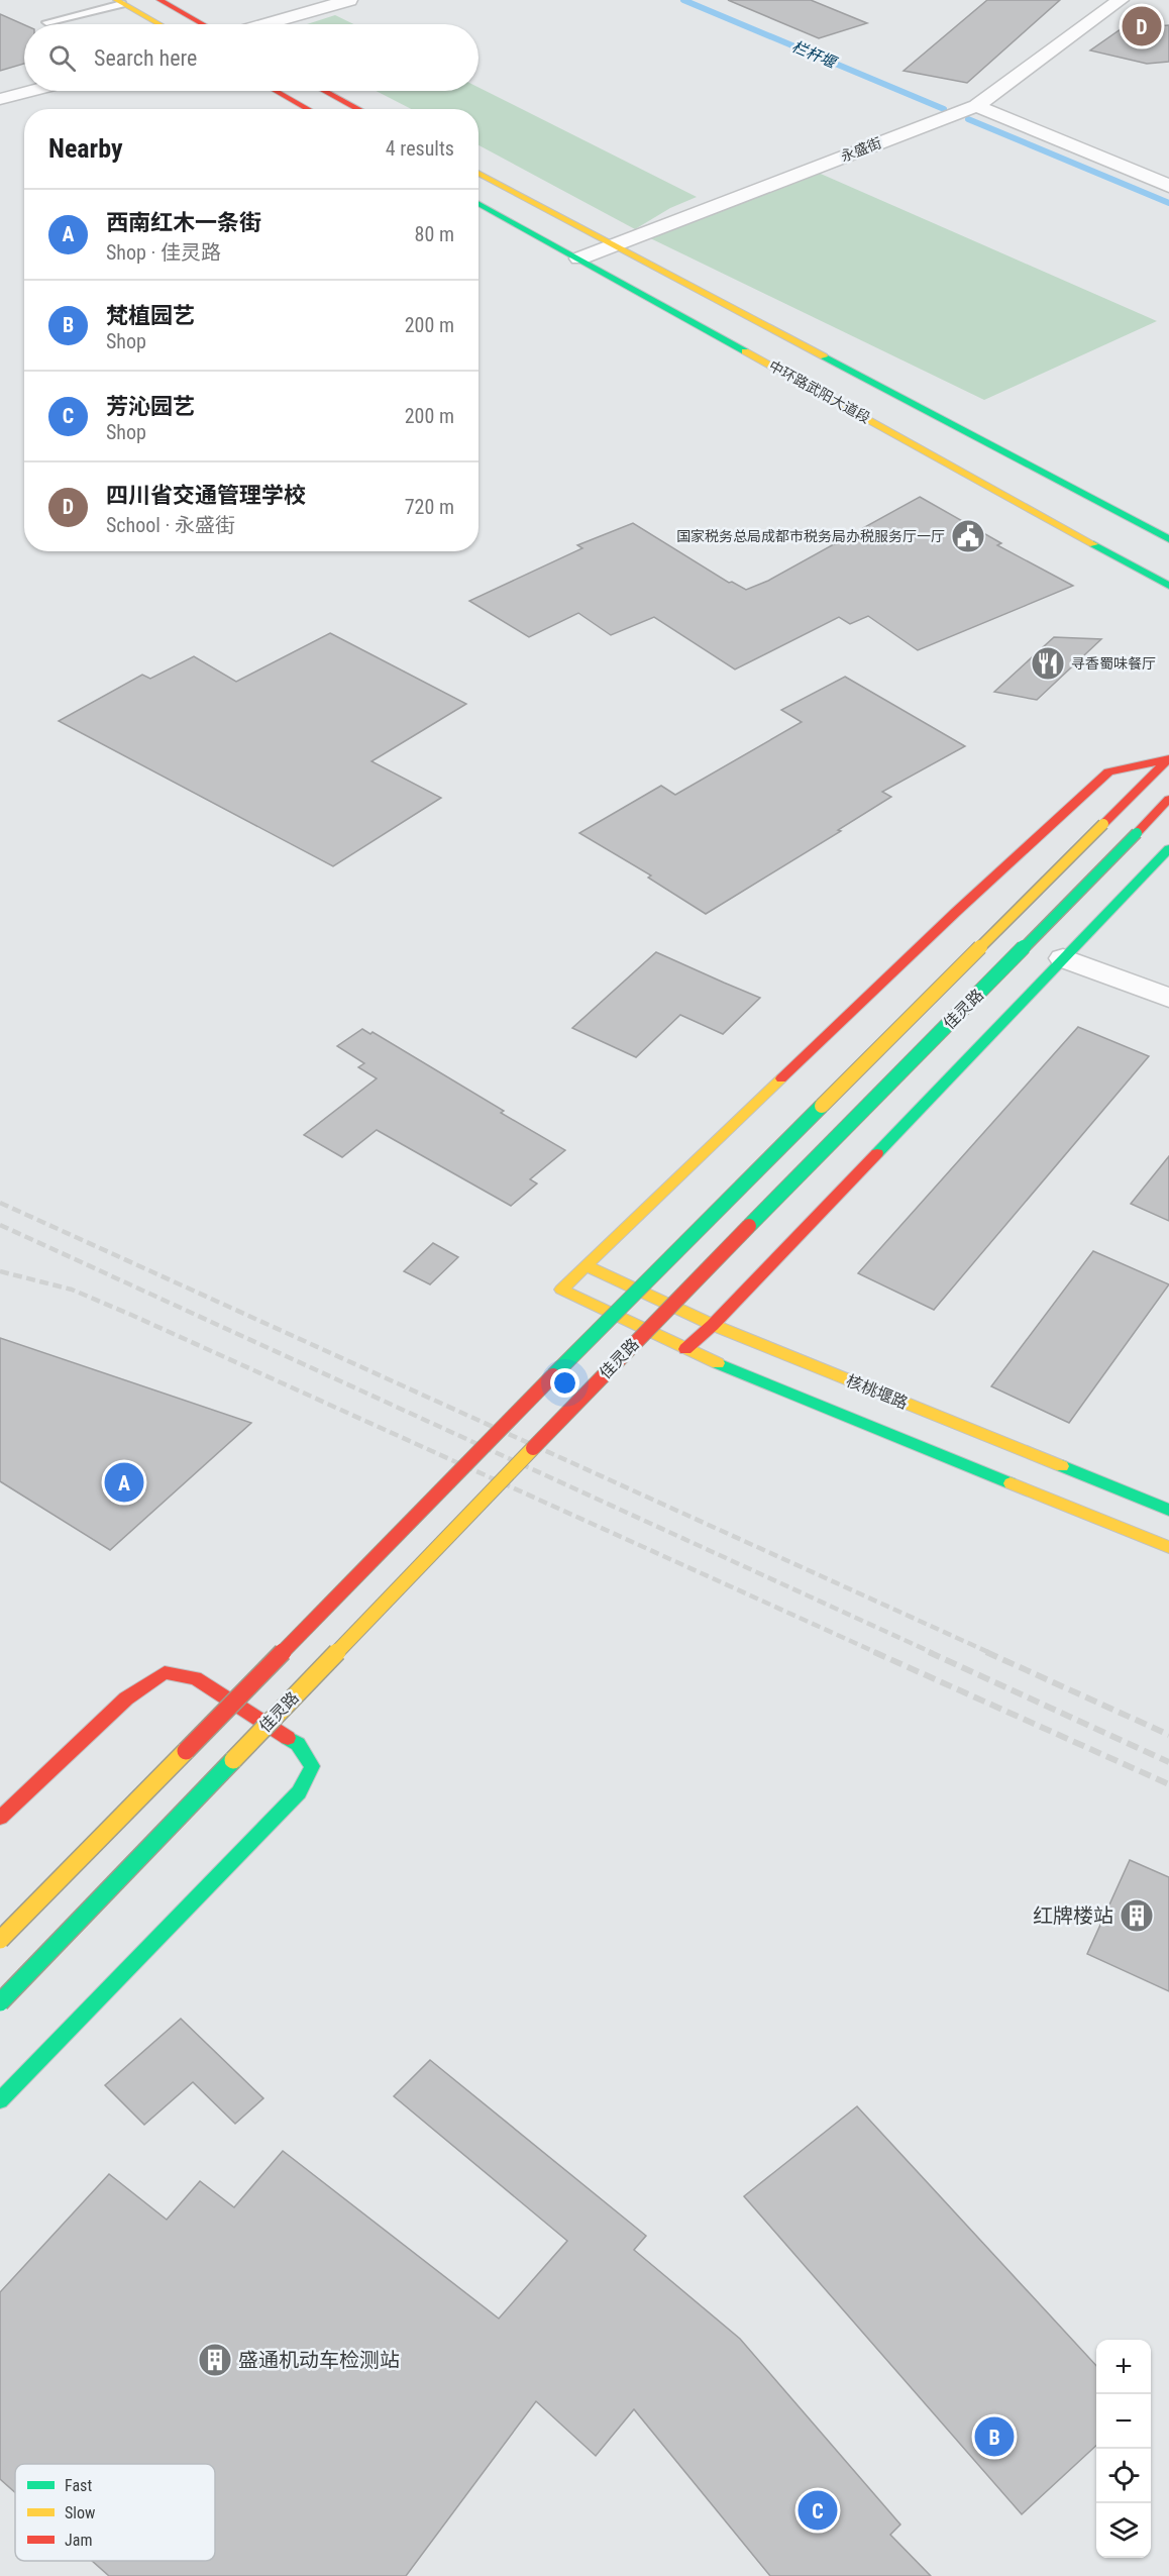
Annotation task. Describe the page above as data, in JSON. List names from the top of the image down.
{
  "streets": {
    "main road": ["中环路武阳大道段", "佳灵路", "核桃堰路"],
    "street": ["永盛街"]
  },
  "crossings": [
    ["永盛街", "中环路武阳大道段"]
  ],
  "water": ["栏杆堰"],
  "places": {
    "public building": ["国家税务总局成都市税务局办税服务厅一厅"],
    "restaurant": ["寻香蜀味餐厅"],
    "building": ["红牌楼站", "盛通机动车检测站"]
  },
  "legend": ["Fast", "Slow", "Jam"],
  "page": {
    "pins": [
      "D",
      "A",
      "B",
      "C"
    ],
    "search": "Search here",
    "heading": ["Nearby", "4 results"],
    "list": [
      {
        "mark": "A",
        "name": "西南红木一条街",
        "note": "Shop · 佳灵路",
        "value": "80 m"
      },
      {
        "mark": "B",
        "name": "梵植园艺",
        "note": "Shop",
        "value": "200 m"
      },
      {
        "mark": "C",
        "name": "芳沁园艺",
        "note": "Shop",
        "value": "200 m"
      },
      {
        "mark": "D",
        "name": "四川省交通管理学校",
        "note": "School · 永盛街",
        "value": "720 m"
      }
    ],
    "map_buttons": ["+", "−"]
  }
}
